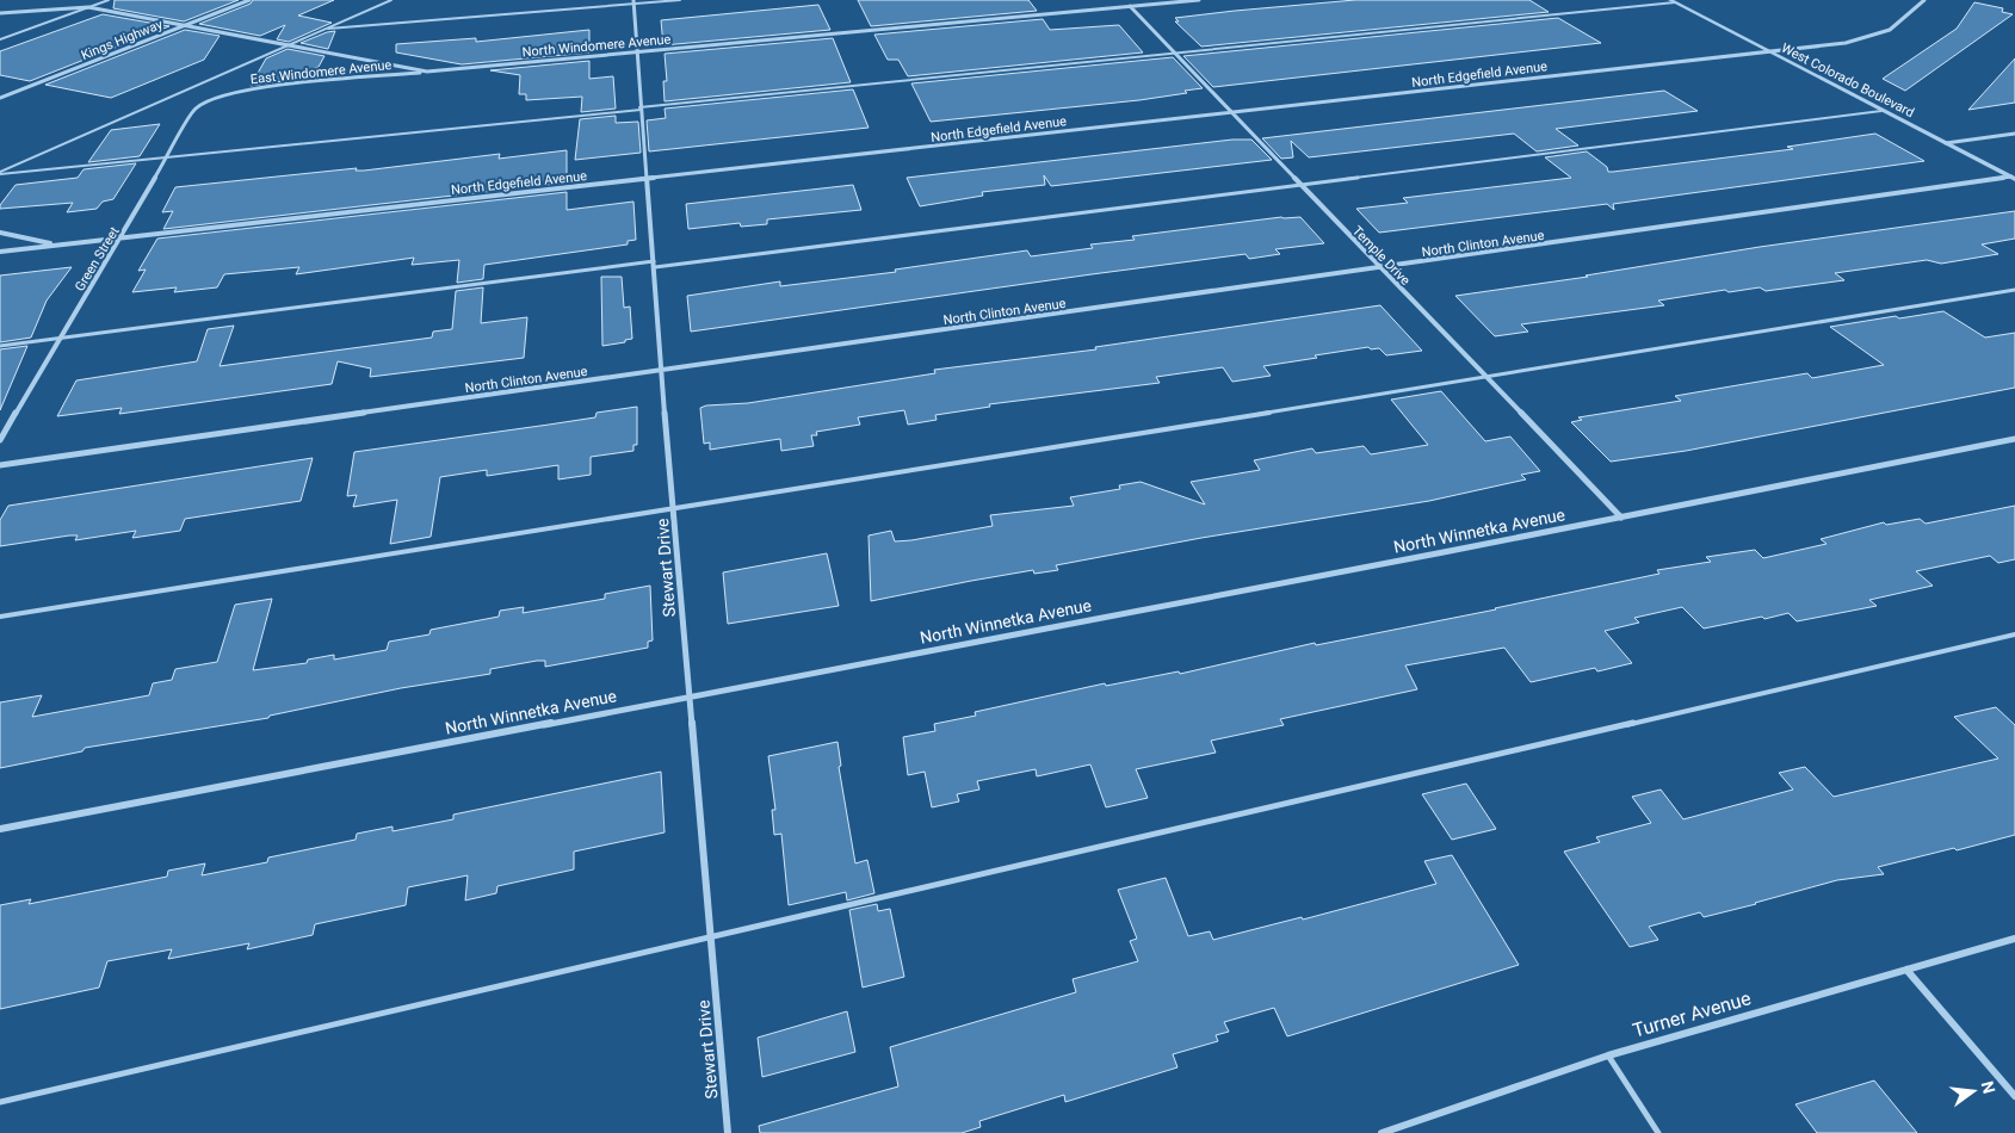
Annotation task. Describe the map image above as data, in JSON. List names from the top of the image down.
{
  "streets": {
    "street": [
      "Kings Highway",
      "North Windomere Avenue",
      "East Windomere Avenue",
      "North Edgefield Avenue",
      "West Colorado Boulevard",
      "North Clinton Avenue",
      "Temple Drive",
      "Green Street",
      "North Winnetka Avenue",
      "Stewart Drive",
      "Turner Avenue"
    ]
  },
  "crossings": [
    ["Kings Highway", "North Windomere Avenue"],
    ["North Windomere Avenue", "East Windomere Avenue"],
    ["North Windomere Avenue", "Temple Drive"],
    ["North Windomere Avenue", "Stewart Drive"],
    ["East Windomere Avenue", "Green Street"],
    ["North Edgefield Avenue", "West Colorado Boulevard"],
    ["North Edgefield Avenue", "Temple Drive"],
    ["North Edgefield Avenue", "Green Street"],
    ["North Edgefield Avenue", "Stewart Drive"],
    ["West Colorado Boulevard", "North Clinton Avenue"],
    ["North Clinton Avenue", "Temple Drive"],
    ["North Clinton Avenue", "Stewart Drive"],
    ["Temple Drive", "North Winnetka Avenue"],
    ["North Winnetka Avenue", "Stewart Drive"]
  ],
  "north": "right"
}
